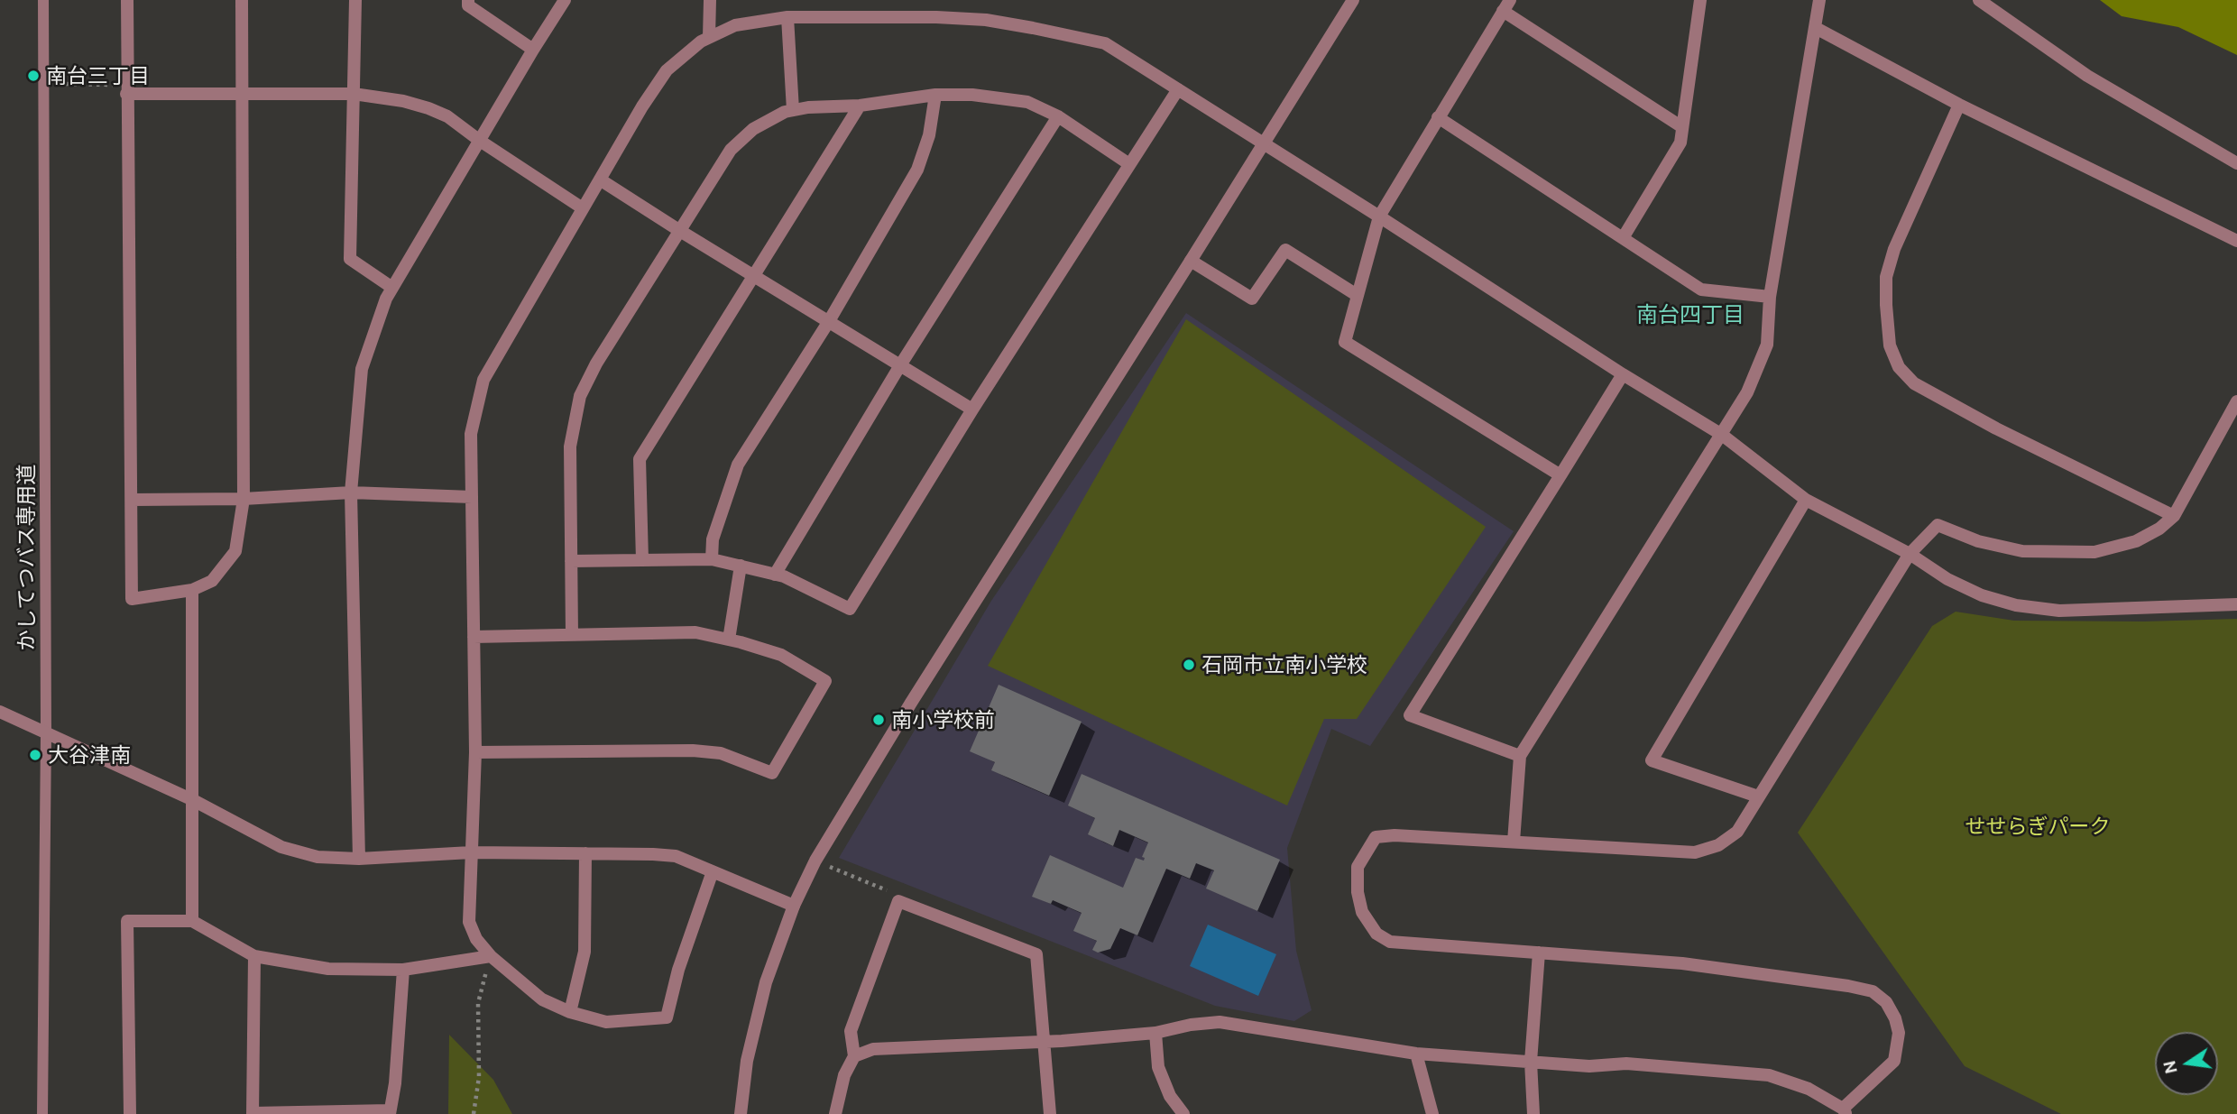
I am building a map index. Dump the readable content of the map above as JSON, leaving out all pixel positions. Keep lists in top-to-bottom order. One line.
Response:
{"streets":{"lane":["かしてつバス専用道"]},"districts":["南台四丁目"],"parks":["せせらぎパーク"],"places":["南台三丁目","石岡市立南小学校","南小学校前","大谷津南"],"north":"left"}
